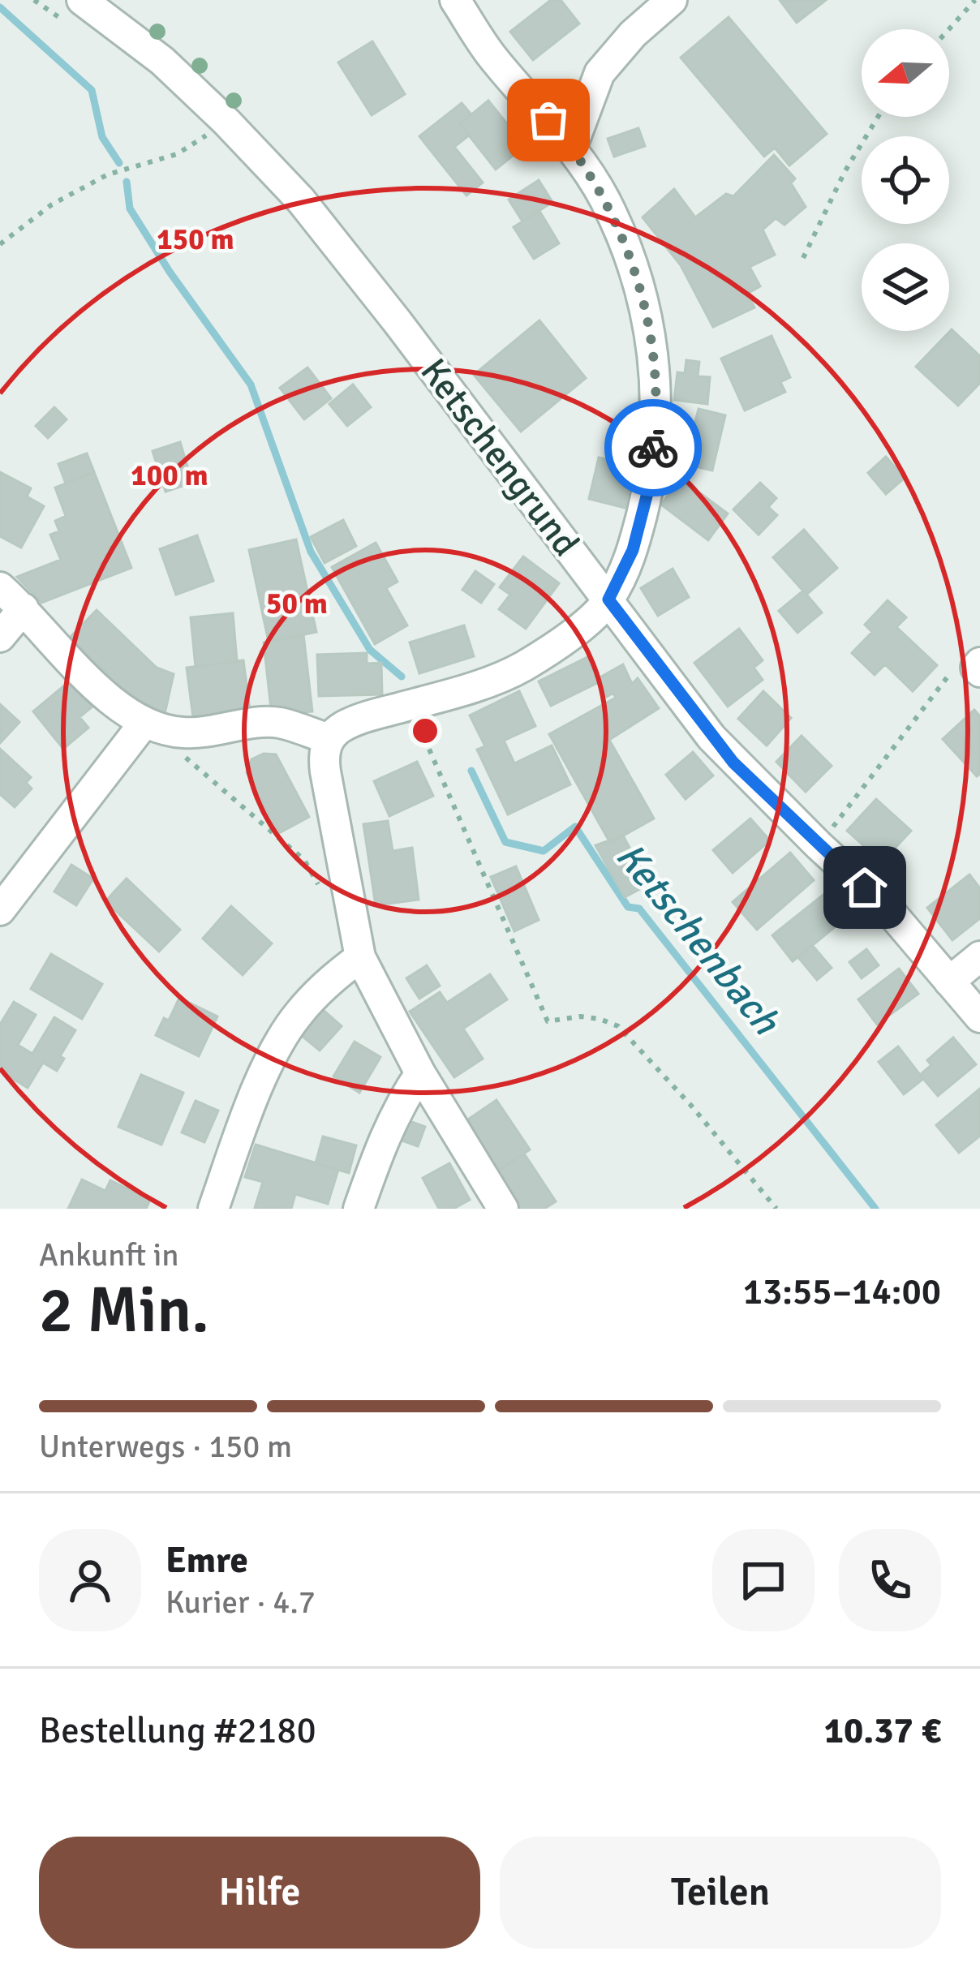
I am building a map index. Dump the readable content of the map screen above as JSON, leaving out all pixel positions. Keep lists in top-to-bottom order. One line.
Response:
{"streets":{"street":["Ketschengrund"]},"water":["Ketschenbach"],"north":"left","page":{"heading":["2 Min.","Ankunft in","13:55–14:00"],"panel":["Emre","Kurier · 4.7","Bestellung #2180","10.37 €"],"bar":"Unterwegs · 150 m","buttons":["Hilfe","Teilen"]},"rings":["150 m","100 m","50 m"]}
